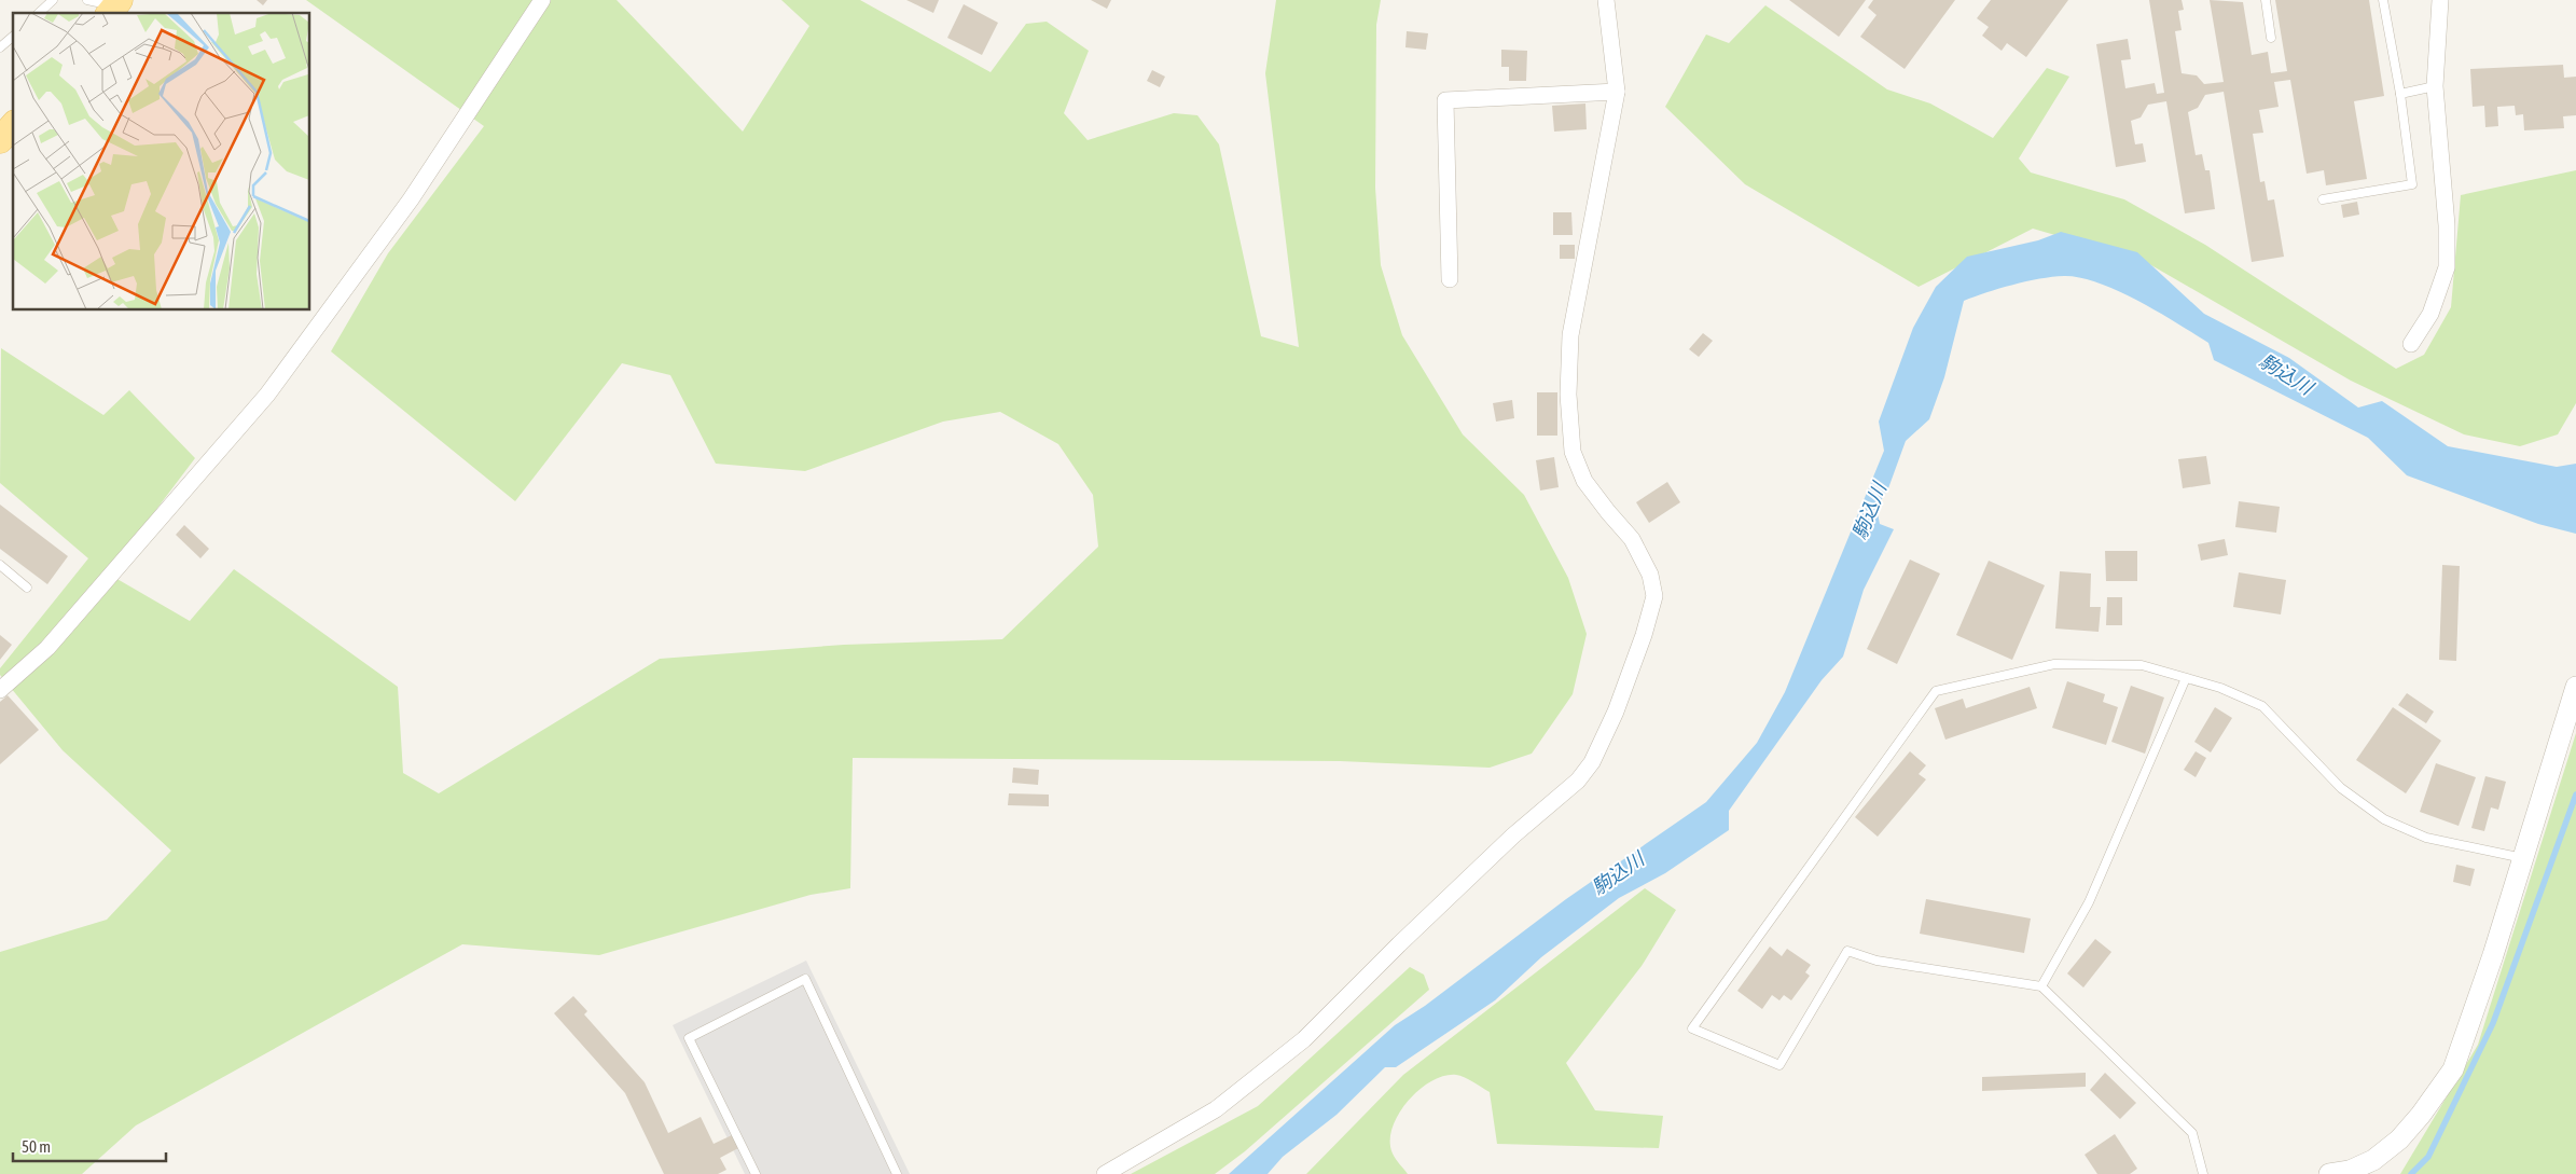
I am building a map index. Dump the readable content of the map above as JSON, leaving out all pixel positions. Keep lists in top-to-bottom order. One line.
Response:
{"water":["駒込川"],"scale_bar":"50 m"}
